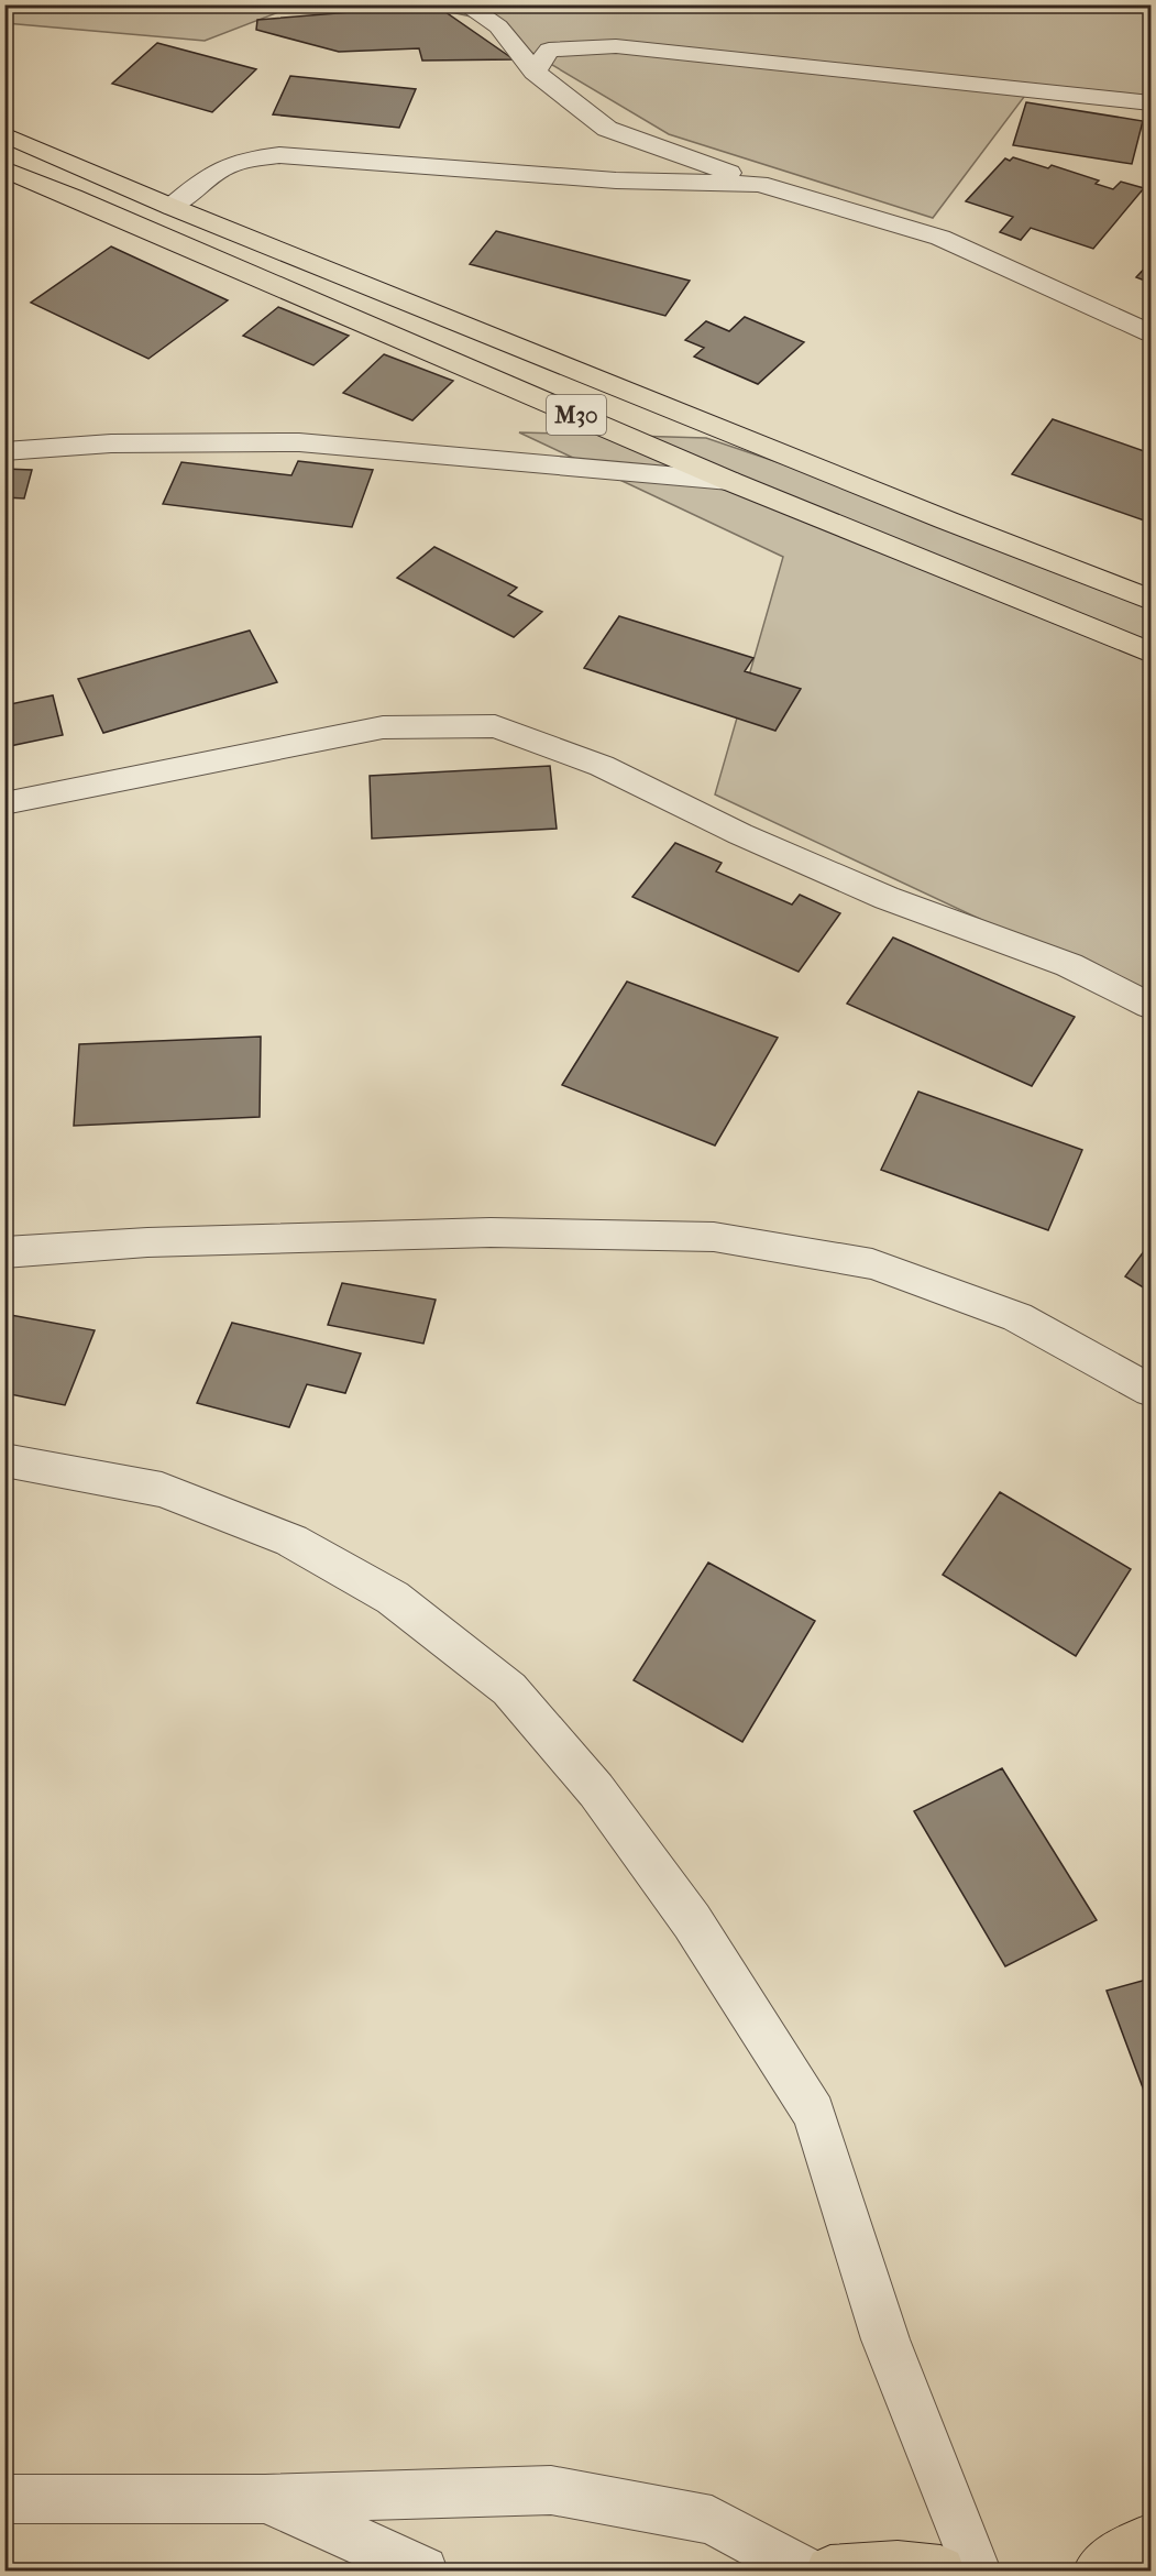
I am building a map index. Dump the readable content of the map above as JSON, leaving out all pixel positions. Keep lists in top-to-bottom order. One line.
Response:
{"streets":{"main road":["M30"]}}
